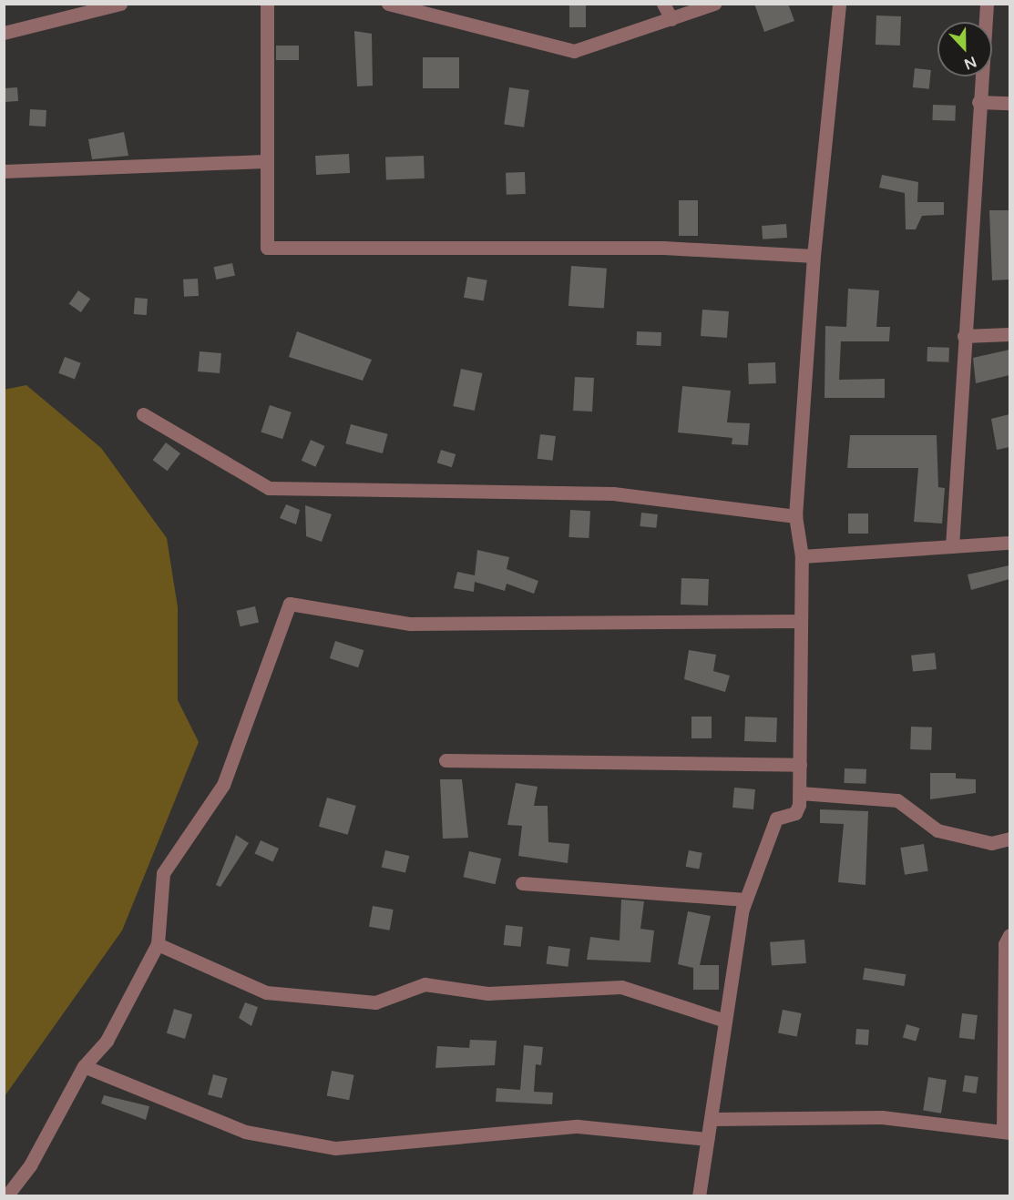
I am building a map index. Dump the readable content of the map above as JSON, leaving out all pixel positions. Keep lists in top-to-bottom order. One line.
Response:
{"north":"bottom"}
